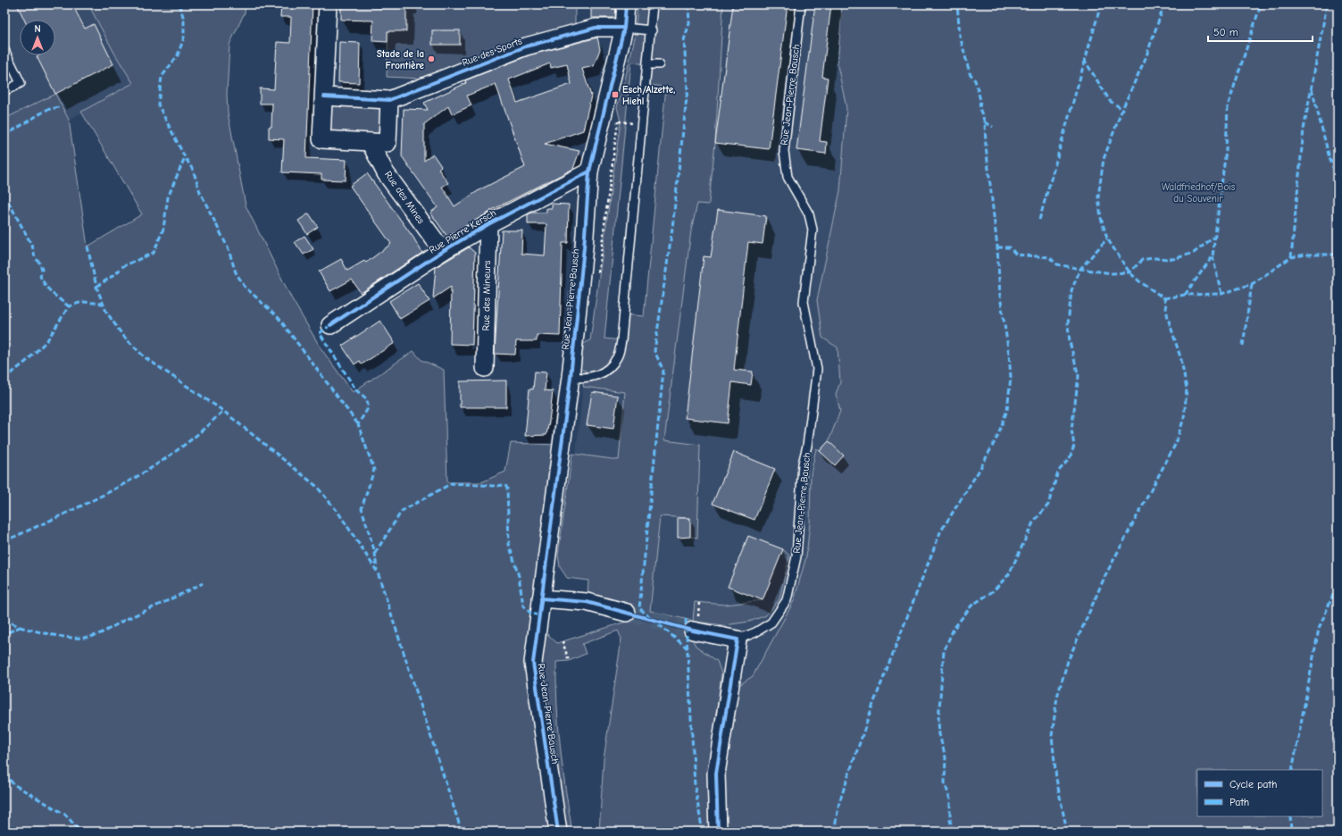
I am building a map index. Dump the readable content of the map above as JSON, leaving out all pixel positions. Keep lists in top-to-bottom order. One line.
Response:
{"streets":{"street":["Rue des Sports","Rue Jean-Pierre Bausch","Rue des Mines","Rue Pierre Kersch","Rue des Mineurs"]},"crossings":[["Rue des Sports","Rue Jean-Pierre Bausch"],["Rue Jean-Pierre Bausch","Rue Pierre Kersch"],["Rue des Mines","Rue Pierre Kersch"],["Rue Pierre Kersch","Rue des Mineurs"]],"parks":["Waldfriedhof/Bois du Souvenir"],"places":{"other":["Stade de la Frontière"],"transit":["Esch/Alzette, Hiehl"]},"legend":["Cycle path","Path"],"scale_bar":"50 m","north":"top"}
